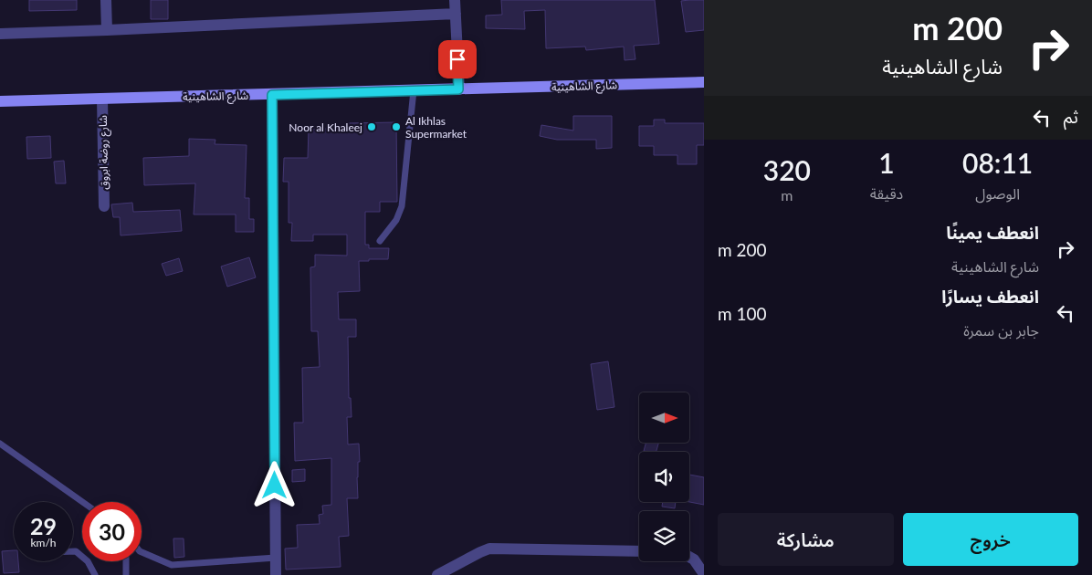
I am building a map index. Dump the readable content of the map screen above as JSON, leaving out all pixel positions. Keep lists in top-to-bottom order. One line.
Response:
{"streets":{"street":["شارع الشاهينية","شارع روضة ابروق"]},"crossings":[["شارع الشاهينية","شارع روضة ابروق"]],"places":["Noor al Khaleej","Al Ikhlas Supermarket"],"north":"right","page":{"turn":["200 m","شارع الشاهينية"],"then":"ثم","eta":["08:11","الوصول","1","دقيقة","320","m"],"list":[{"name":"انعطف يمينًا","note":"شارع الشاهينية","value":"200 m"},{"name":"انعطف يسارًا","note":"جابر بن سمرة","value":"100 m"}],"speed":"29 km/h","limit":"30","buttons":["خروج","مشاركة"]}}
